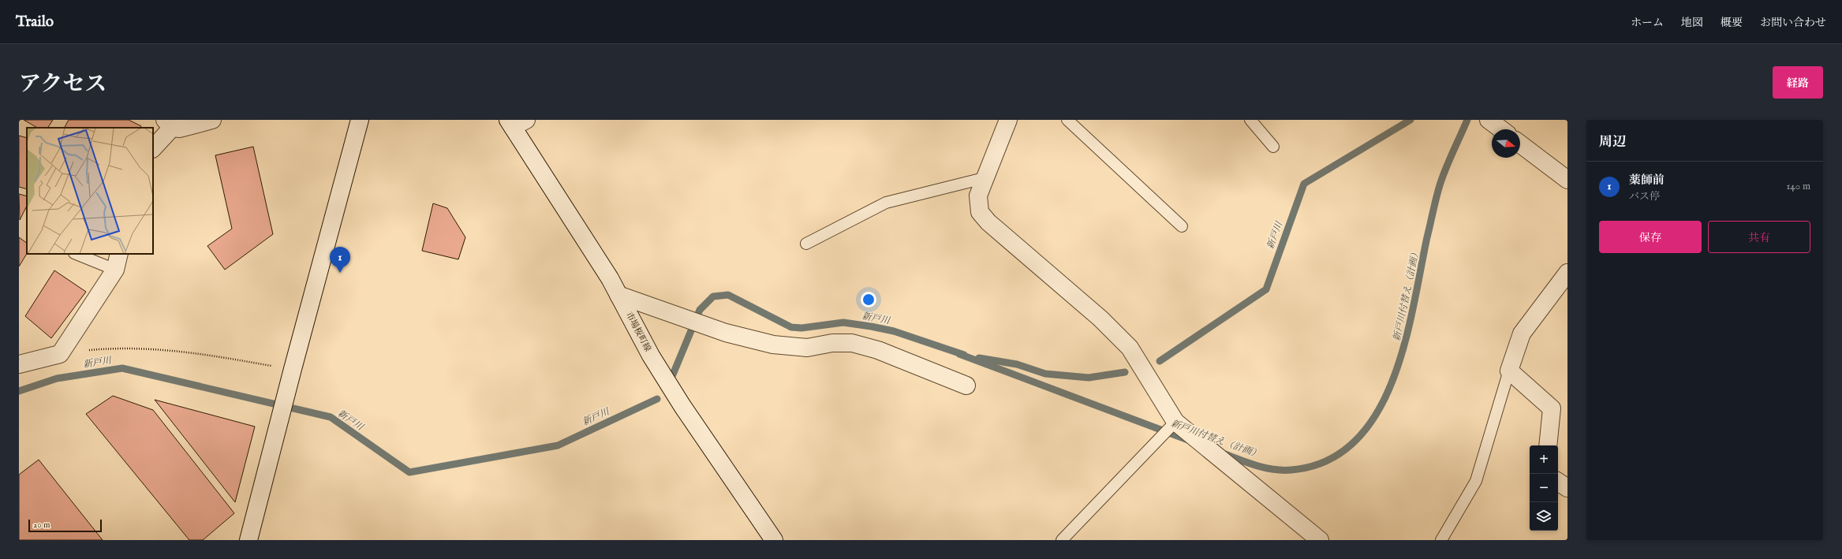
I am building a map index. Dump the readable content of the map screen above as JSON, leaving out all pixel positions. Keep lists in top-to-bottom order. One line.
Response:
{"streets":{"street":["市場桜町線"]},"water":["新戸川","新戸川付替え（計画）"],"scale_bar":"20 m","north":"right","page":{"header":"Trailo","nav":["ホーム","地図","概要","お問い合わせ"],"title":"アクセス","buttons":["経路",["保存","共有"]],"heading":"周辺","list":[{"mark":"1","name":"薬師前","note":"バス停","value":"140 m"}],"pins":"1","map_buttons":["+","−"],"scale":"20 m"}}
